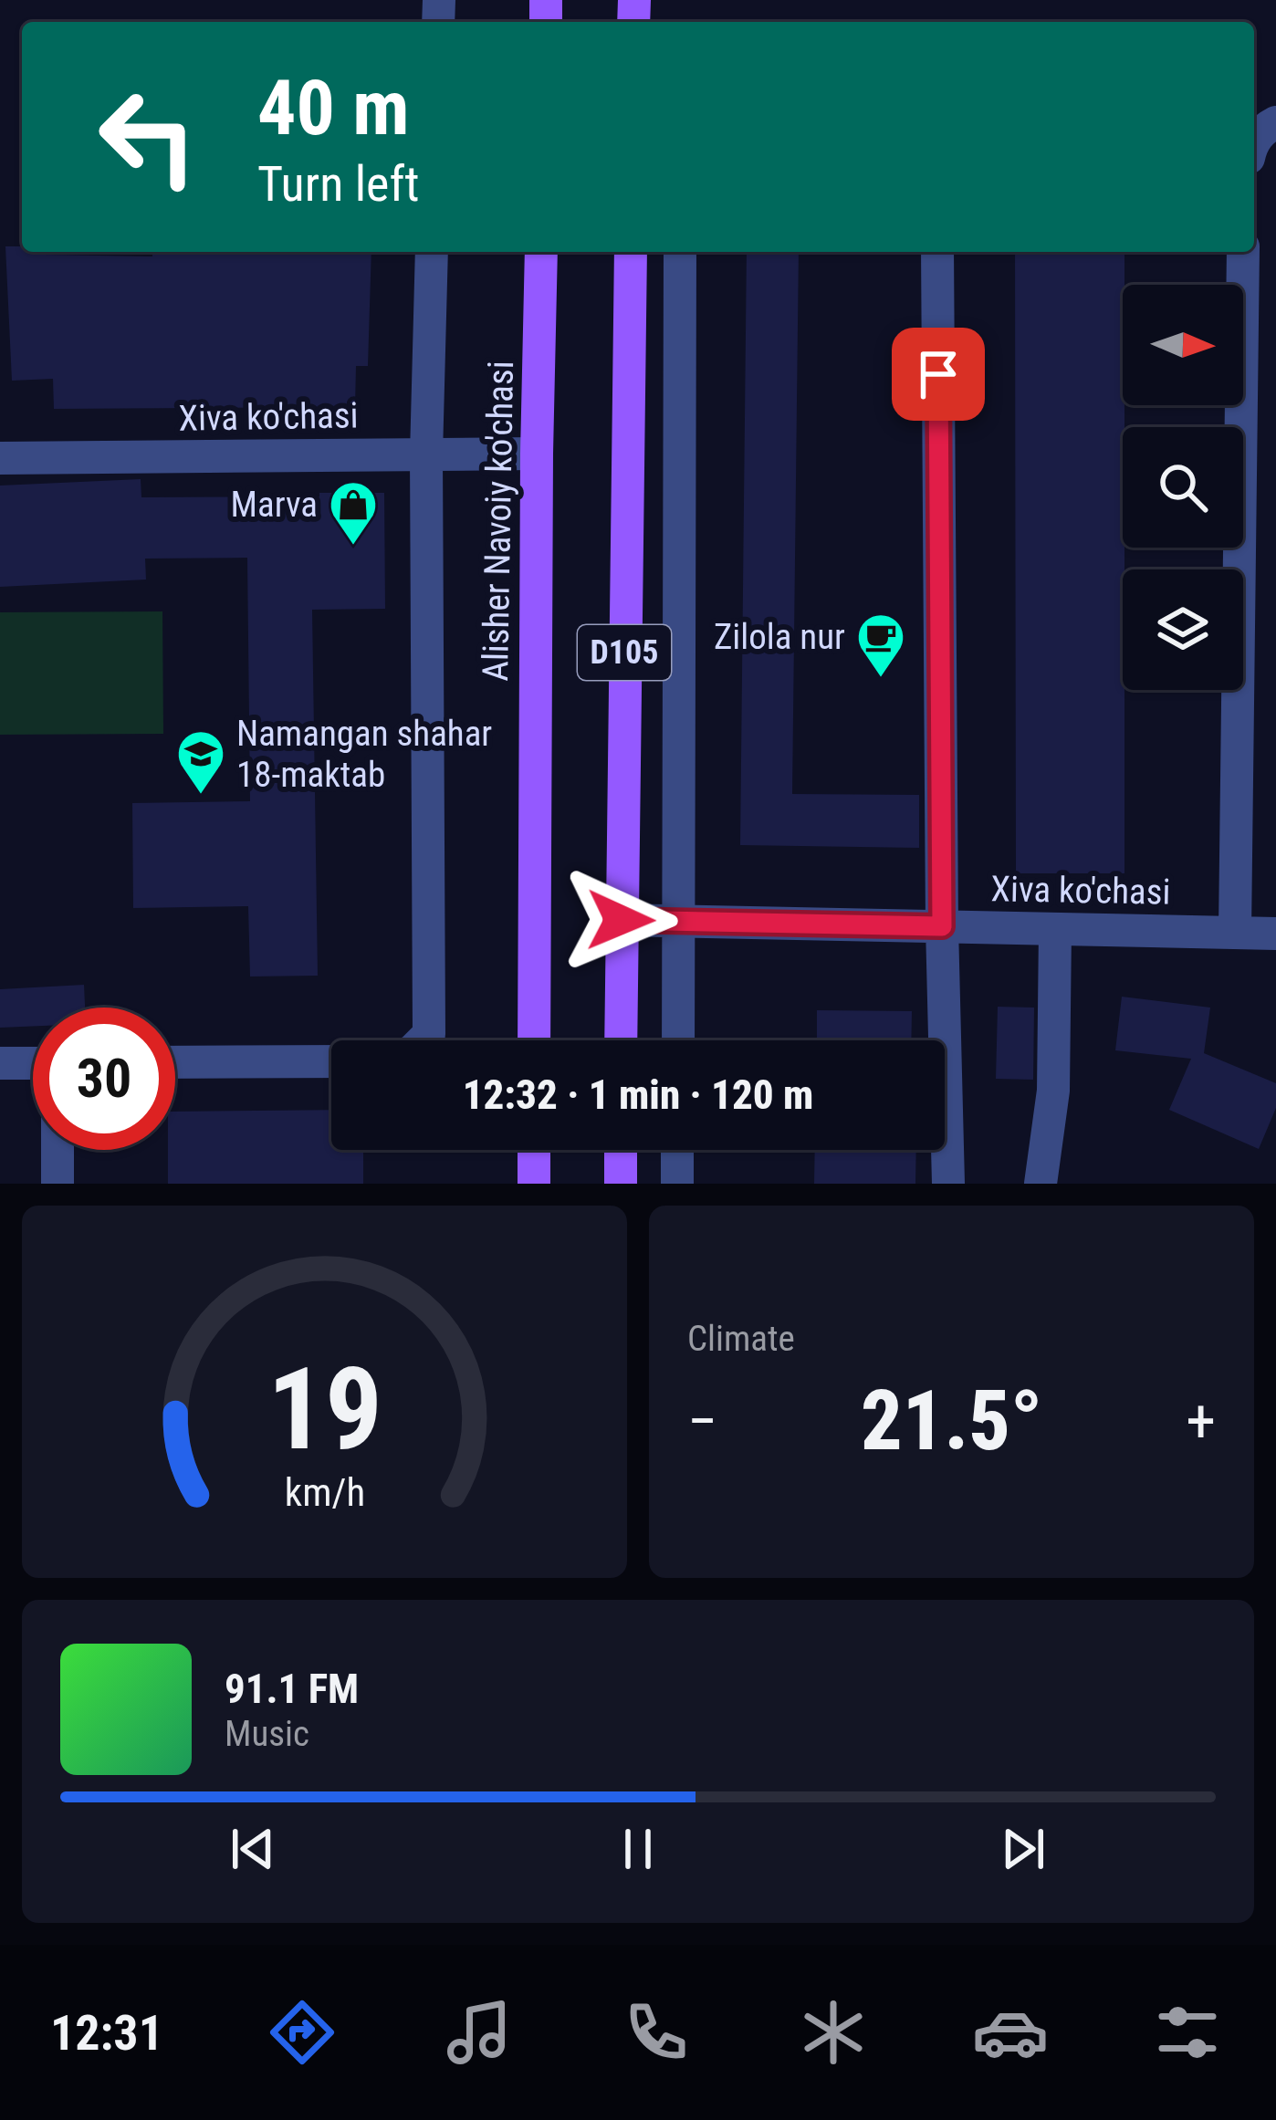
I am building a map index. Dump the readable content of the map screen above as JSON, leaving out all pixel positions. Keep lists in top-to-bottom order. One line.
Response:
{"streets":{"main road":["Alisher Navoiy ko'chasi","D105"],"street":["Xiva ko'chasi"]},"crossings":[["Xiva ko'chasi","Alisher Navoiy ko'chasi"],["Xiva ko'chasi","D105"]],"places":{"shop":["Marva"],"cafe":["Zilola nur"],"school or university":["Namangan shahar 18-maktab"]},"north":"right","page":{"turn":["40 m","Turn left"],"limit":"30","trip":"12:32 · 1 min · 120 m","tile":"Climate","heat":["−","21.5°","+"],"song":["91.1 FM","Music"],"tabs":"12:31","gauge":["19","km/h"]}}
